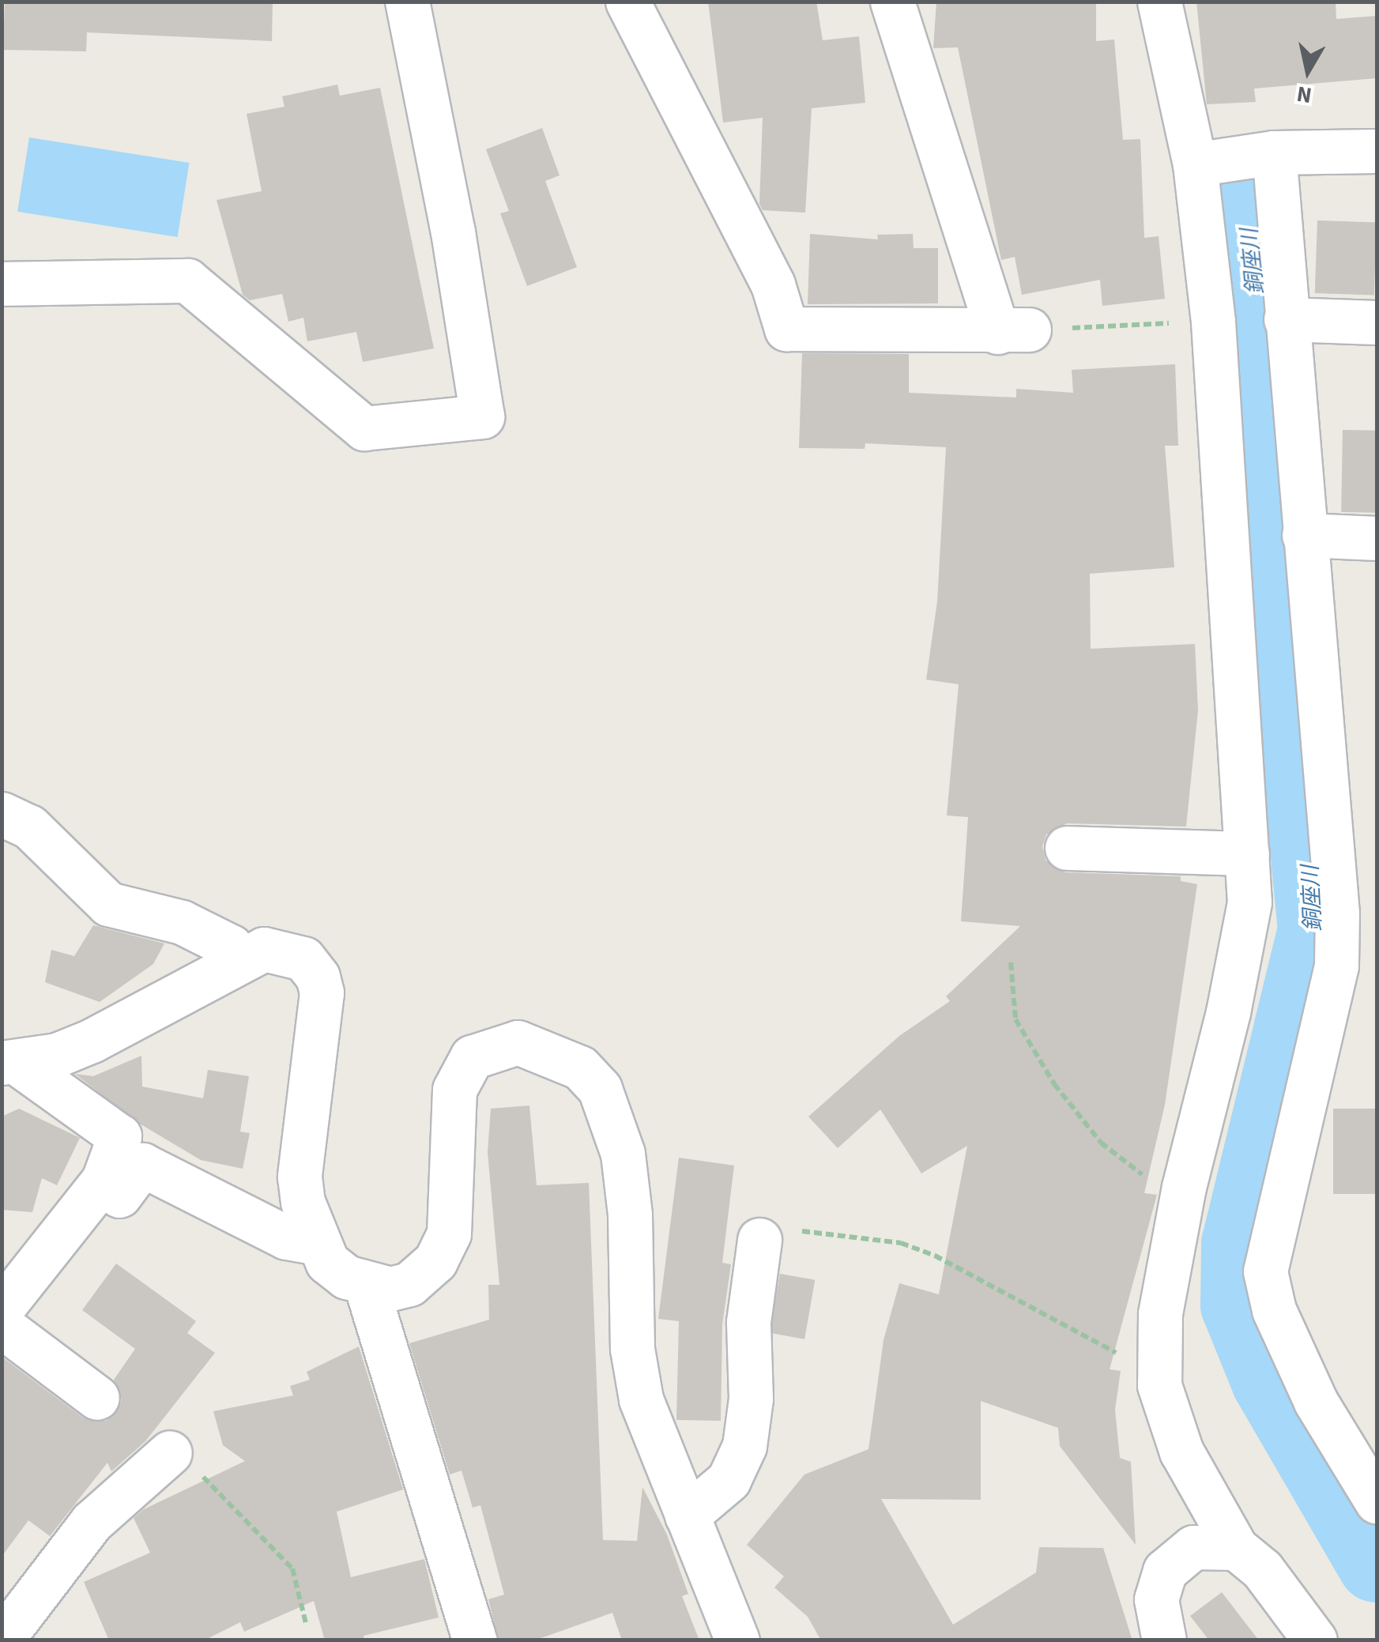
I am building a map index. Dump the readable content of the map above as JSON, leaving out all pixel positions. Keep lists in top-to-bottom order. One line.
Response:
{"water":["銅座川"],"north":"bottom"}
